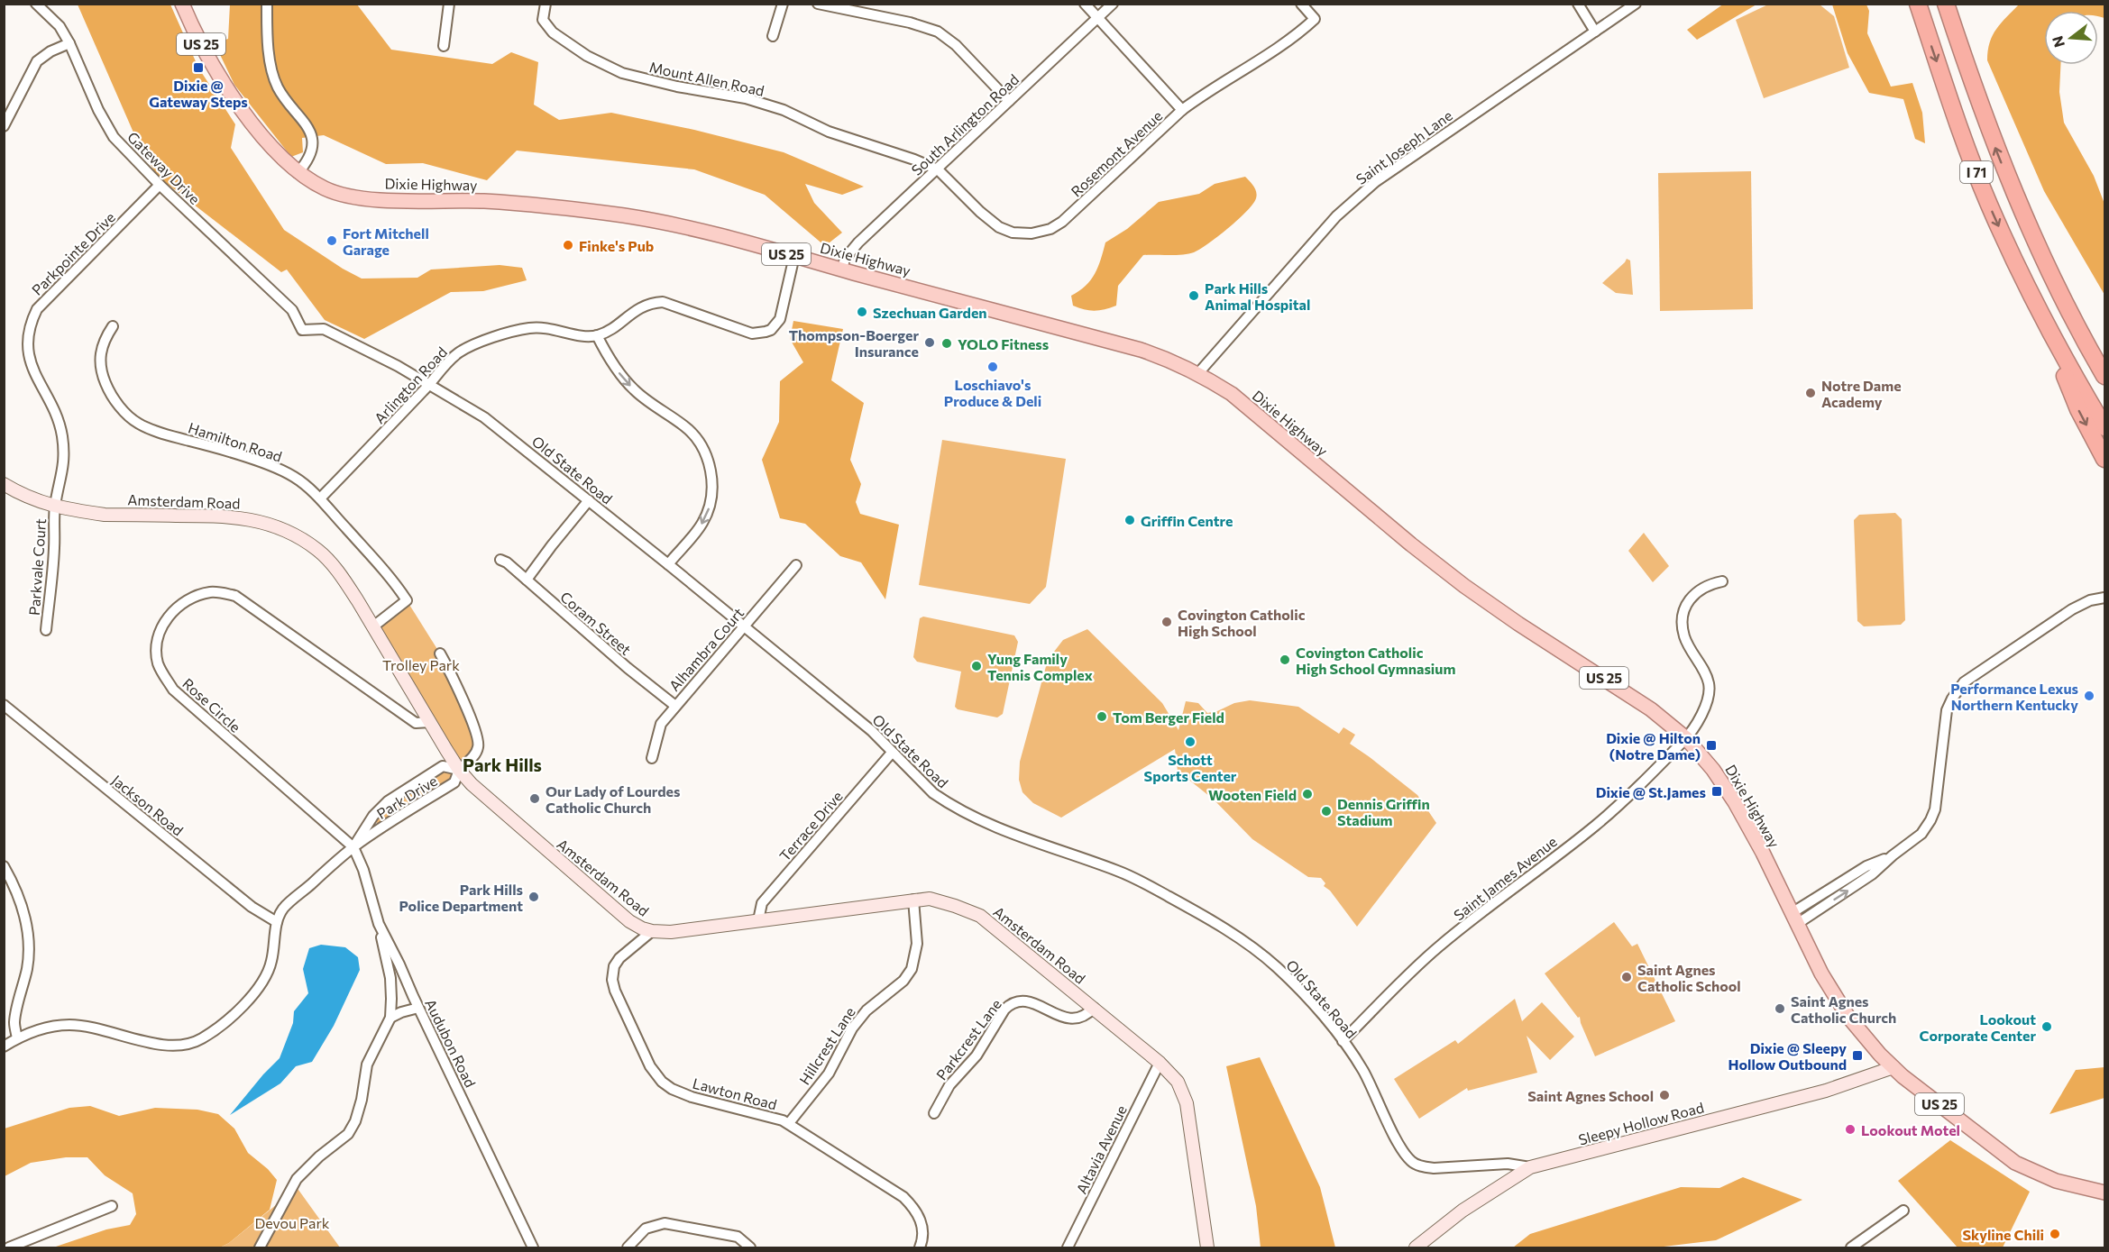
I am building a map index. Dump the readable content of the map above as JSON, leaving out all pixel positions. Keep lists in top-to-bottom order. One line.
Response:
{"streets":{"highway":["I 71"],"main road":["US 25","Dixie Highway"],"street":["Mount Allen Road","South Arlington Road","Saint Joseph Lane","Rosemont Avenue","Gateway Drive","Parkpointe Drive","Arlington Road","Hamilton Road","Old State Road","Amsterdam Road","Parkvale Court","Coram Street","Alhambra Court","Rose Circle","Park Drive","Jackson Road","Terrace Drive","Saint James Avenue","Parkcrest Lane","Audubon Road","Hillcrest Lane","Lawton Road","Sleepy Hollow Road","Altavia Avenue"]},"crossings":[["Mount Allen Road","South Arlington Road"],["Mount Allen Road","Rosemont Avenue"],["South Arlington Road","Rosemont Avenue"],["South Arlington Road","Dixie Highway"],["Saint Joseph Lane","Dixie Highway"],["Gateway Drive","Parkpointe Drive"],["Gateway Drive","Old State Road"],["Dixie Highway","Saint James Avenue"],["Dixie Highway","Sleepy Hollow Road"],["Parkpointe Drive","Amsterdam Road"],["Parkpointe Drive","Parkvale Court"],["Arlington Road","Hamilton Road"],["Arlington Road","Old State Road"],["Hamilton Road","Amsterdam Road"],["Old State Road","Alhambra Court"],["Old State Road","Terrace Drive"],["Old State Road","Saint James Avenue"],["Old State Road","Sleepy Hollow Road"],["Amsterdam Road","Parkvale Court"],["Amsterdam Road","Rose Circle"],["Amsterdam Road","Park Drive"],["Amsterdam Road","Terrace Drive"],["Amsterdam Road","Parkcrest Lane"],["Amsterdam Road","Hillcrest Lane"],["Amsterdam Road","Lawton Road"],["Amsterdam Road","Altavia Avenue"],["Coram Street","Alhambra Court"],["Rose Circle","Park Drive"],["Rose Circle","Audubon Road"],["Park Drive","Audubon Road"],["Hillcrest Lane","Lawton Road"]],"districts":["Park Hills"],"parks":["Trolley Park","Devou Park"],"places":{"transit":["Dixie @ Gateway Steps","Dixie @ Hilton (Notre Dame)","Dixie @ St.James","Dixie @ Sleepy Hollow Outbound"],"other":["Fort Mitchell Garage","Finke's Pub","Park Hills Animal Hospital","Szechuan Garden","Thompson-Boerger Insurance","YOLO Fitness","Loschiavo's Produce & Deli","Notre Dame Academy","Griffin Centre","Covington Catholic High School","Covington Catholic High School Gymnasium","Yung Family Tennis Complex","Performance Lexus Northern Kentucky","Tom Berger Field","Schott Sports Center","Wooten Field","Our Lady of Lourdes Catholic Church","Dennis Griffin Stadium","Park Hills Police Department","Saint Agnes Catholic School","Saint Agnes Catholic Church","Lookout Corporate Center","Saint Agnes School","Lookout Motel","Skyline Chili"]},"north":"left"}
